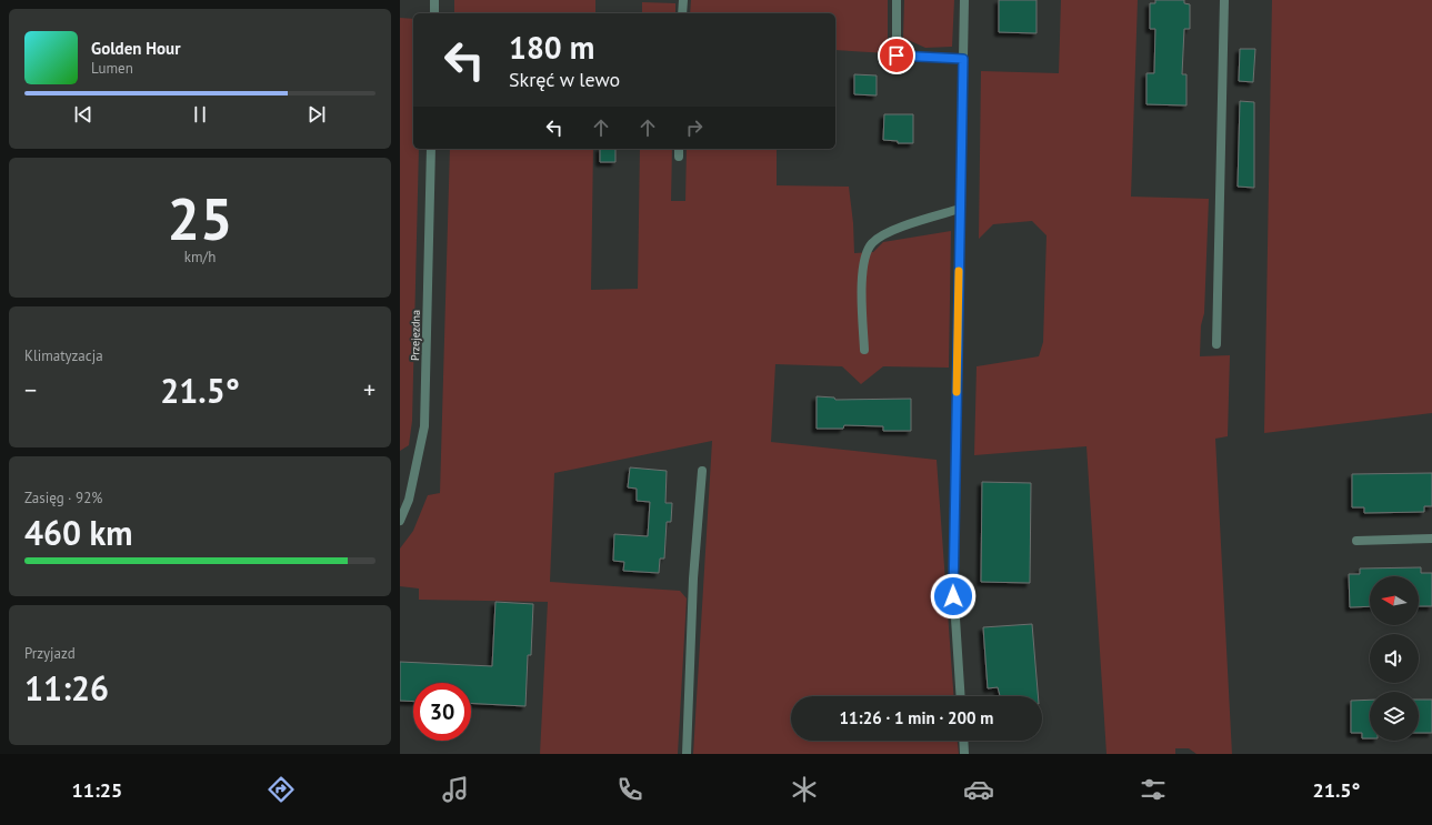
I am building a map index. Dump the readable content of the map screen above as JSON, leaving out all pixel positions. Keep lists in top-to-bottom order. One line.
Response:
{"streets":{"street":["Przejezdna"]},"north":"left","page":{"turn":["180 m","Skręć w lewo"],"song":["Golden Hour","Lumen"],"tile":[["25","km/h"],"Klimatyzacja",["Zasięg · 92%","460 km"],["Przyjazd","11:26"]],"heat":["−","21.5°","+"],"limit":"30","trip":"11:26 · 1 min · 200 m","tabs":["11:25","21.5°"]}}
